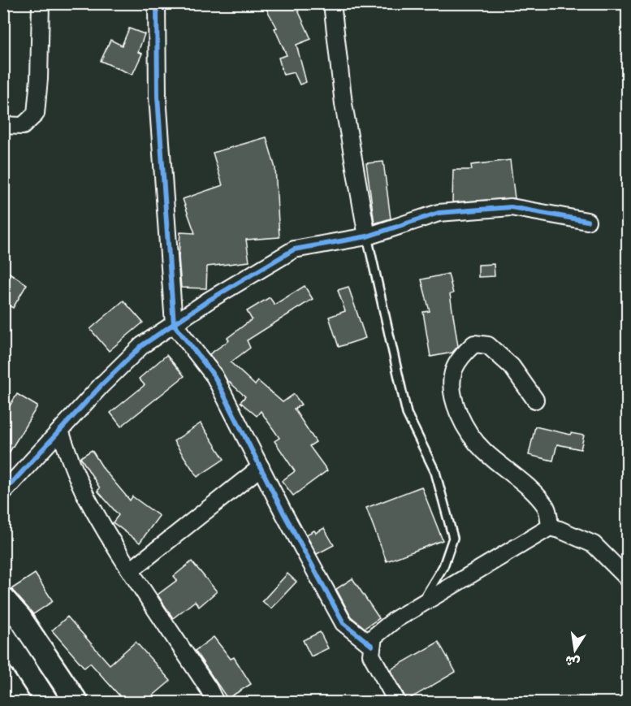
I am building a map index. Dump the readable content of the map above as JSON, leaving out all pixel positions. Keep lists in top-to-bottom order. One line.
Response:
{"north":"bottom"}
